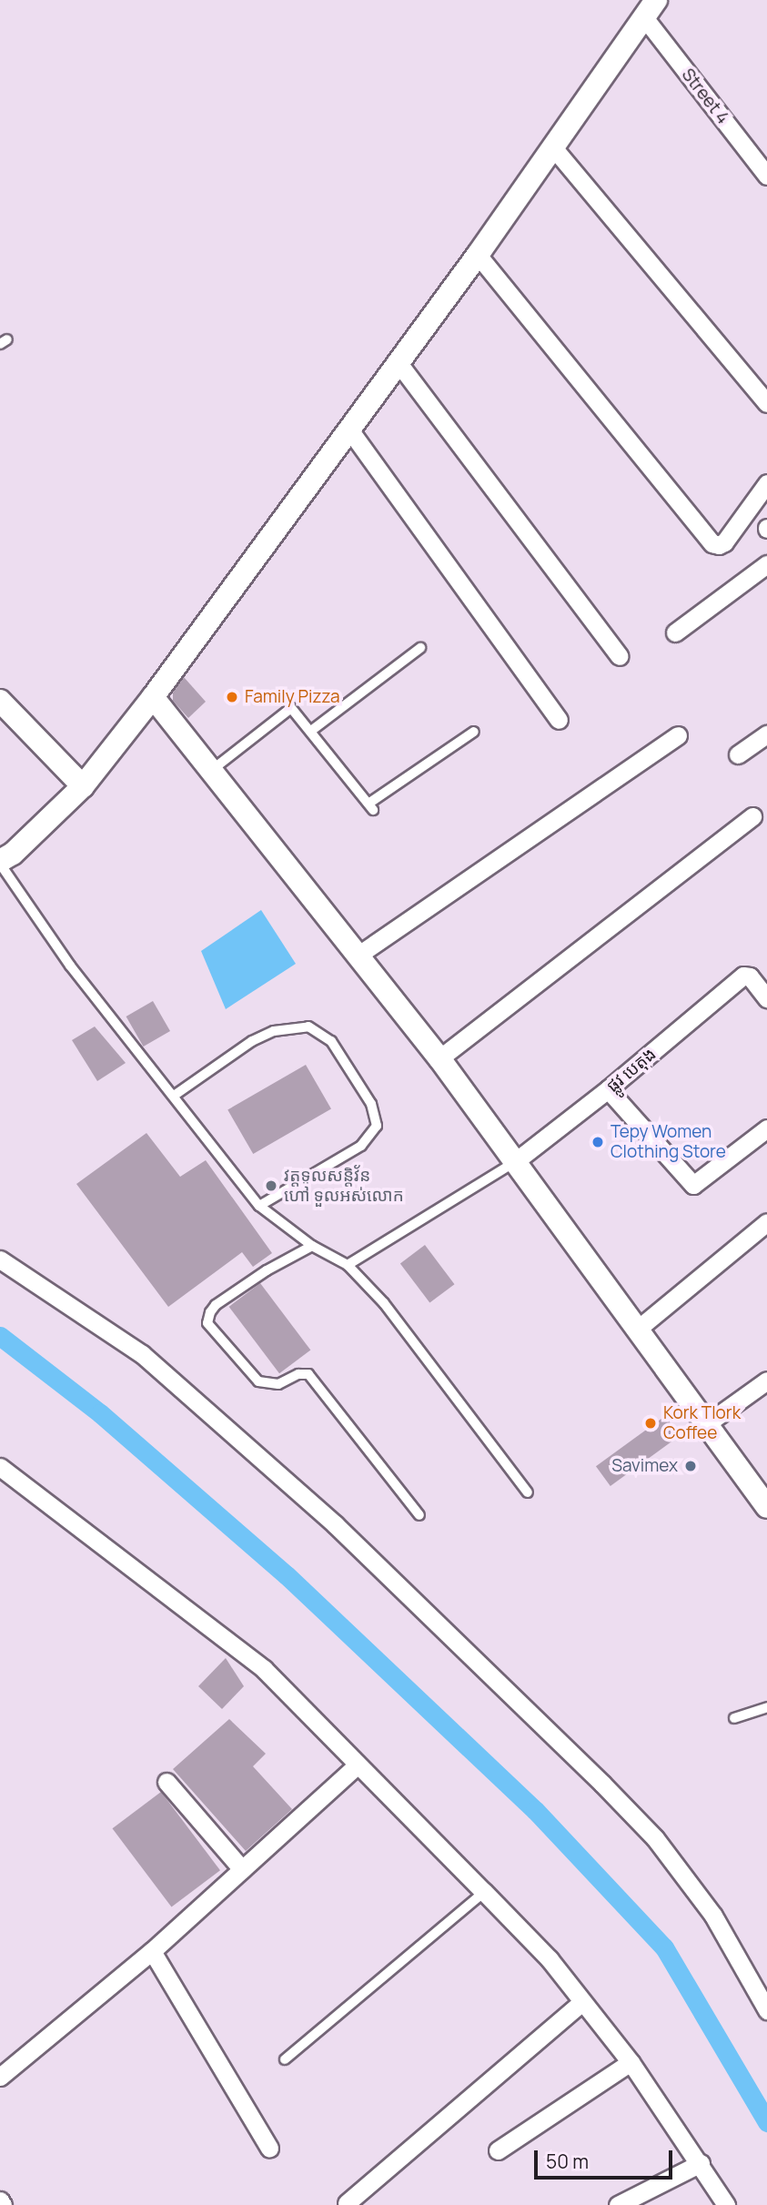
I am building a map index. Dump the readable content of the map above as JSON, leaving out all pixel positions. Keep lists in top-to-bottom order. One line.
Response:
{"streets":{"street":["Street 4","ផ្លូវ បេតុង"]},"places":["Family Pizza","Tepy Women Clothing Store","វត្តទូលសន្តិវ័ន ហៅ ទួលអស់លោក","Kork Tlork Coffee","Savimex"],"scale_bar":"50 m"}
